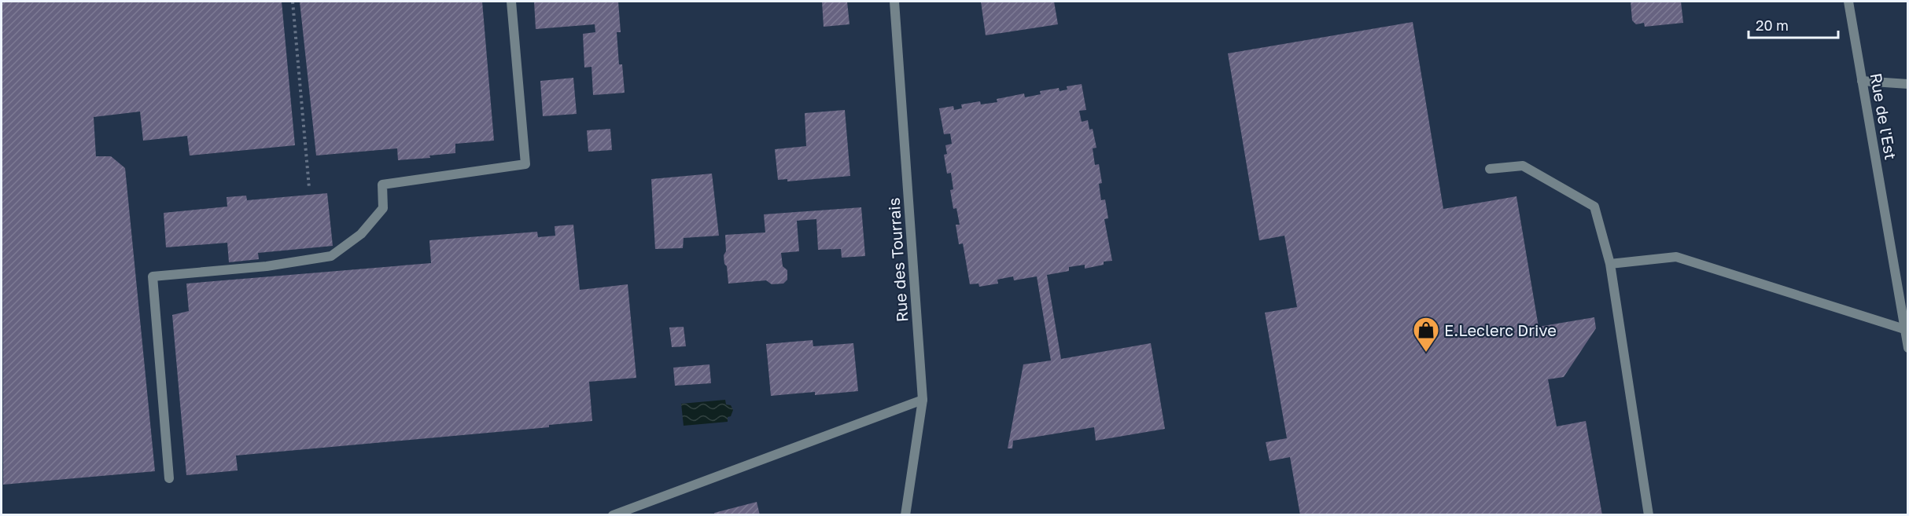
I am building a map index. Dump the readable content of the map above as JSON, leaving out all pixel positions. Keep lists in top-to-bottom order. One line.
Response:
{"streets":{"street":["Rue de l'Est","Rue des Tourrais"]},"places":{"shop":["E.Leclerc Drive"]},"scale_bar":"20 m"}
